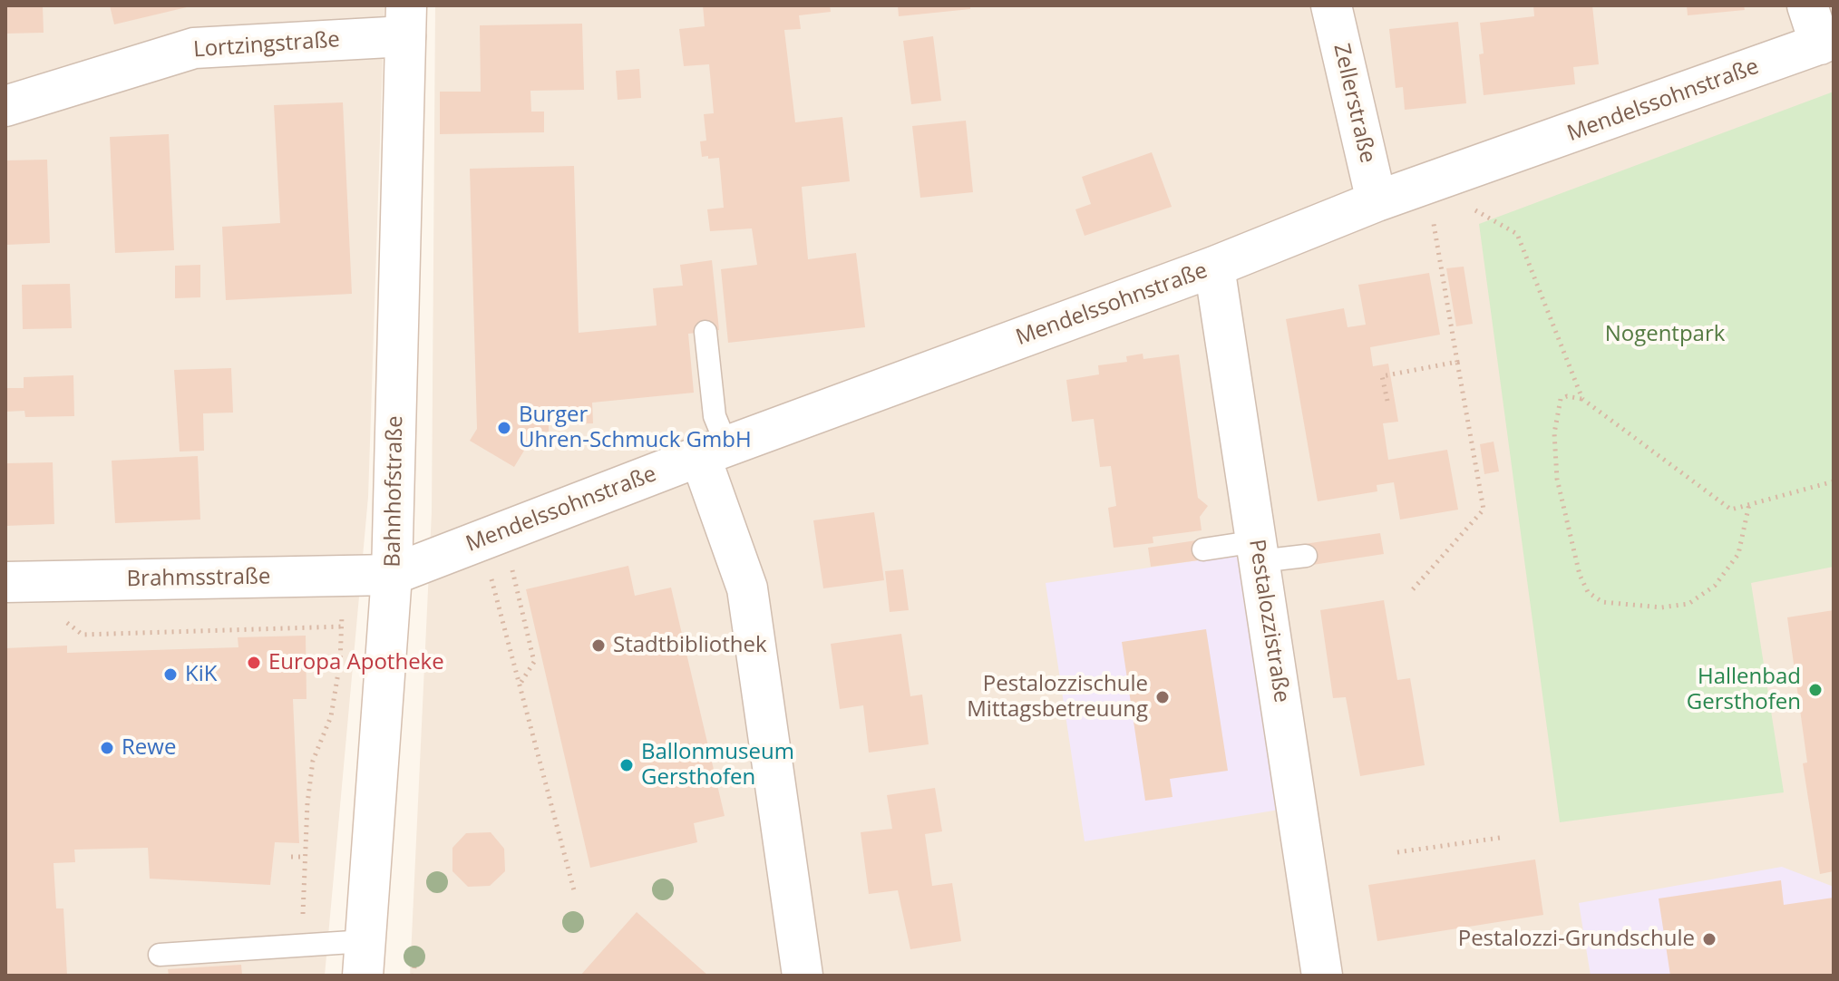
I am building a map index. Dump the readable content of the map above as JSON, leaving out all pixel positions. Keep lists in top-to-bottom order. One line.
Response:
{"streets":{"street":["Lortzingstraße","Mendelssohnstraße","Zellerstraße","Bahnhofstraße","Brahmsstraße","Pestalozzistraße"]},"crossings":[["Lortzingstraße","Bahnhofstraße"],["Mendelssohnstraße","Zellerstraße"],["Mendelssohnstraße","Bahnhofstraße"],["Mendelssohnstraße","Brahmsstraße"],["Mendelssohnstraße","Pestalozzistraße"],["Bahnhofstraße","Brahmsstraße"]],"parks":["Nogentpark"],"places":["Burger Uhren-Schmuck GmbH","Stadtbibliothek","Europa Apotheke","KiK","Hallenbad Gersthofen","Pestalozzischule Mittagsbetreuung","Rewe","Ballonmuseum Gersthofen","Pestalozzi-Grundschule"]}
